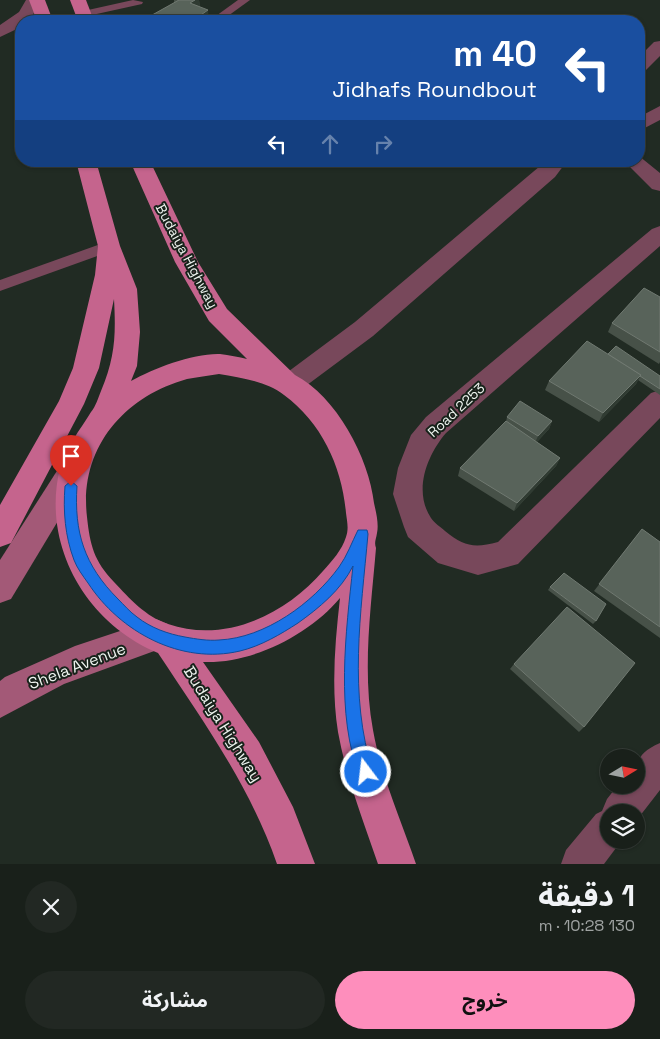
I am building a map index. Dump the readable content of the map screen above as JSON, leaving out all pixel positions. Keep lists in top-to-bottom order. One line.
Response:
{"streets":{"main road":["Budaiya Highway","Shela Avenue"],"street":["Road 2253"]},"crossings":[["Budaiya Highway","Shela Avenue"]],"north":"right","page":{"turn":["40 m","Jidhafs Roundbout"],"heading":["1 دقيقة","130 m · 10:28"],"buttons":["خروج","مشاركة"]}}
